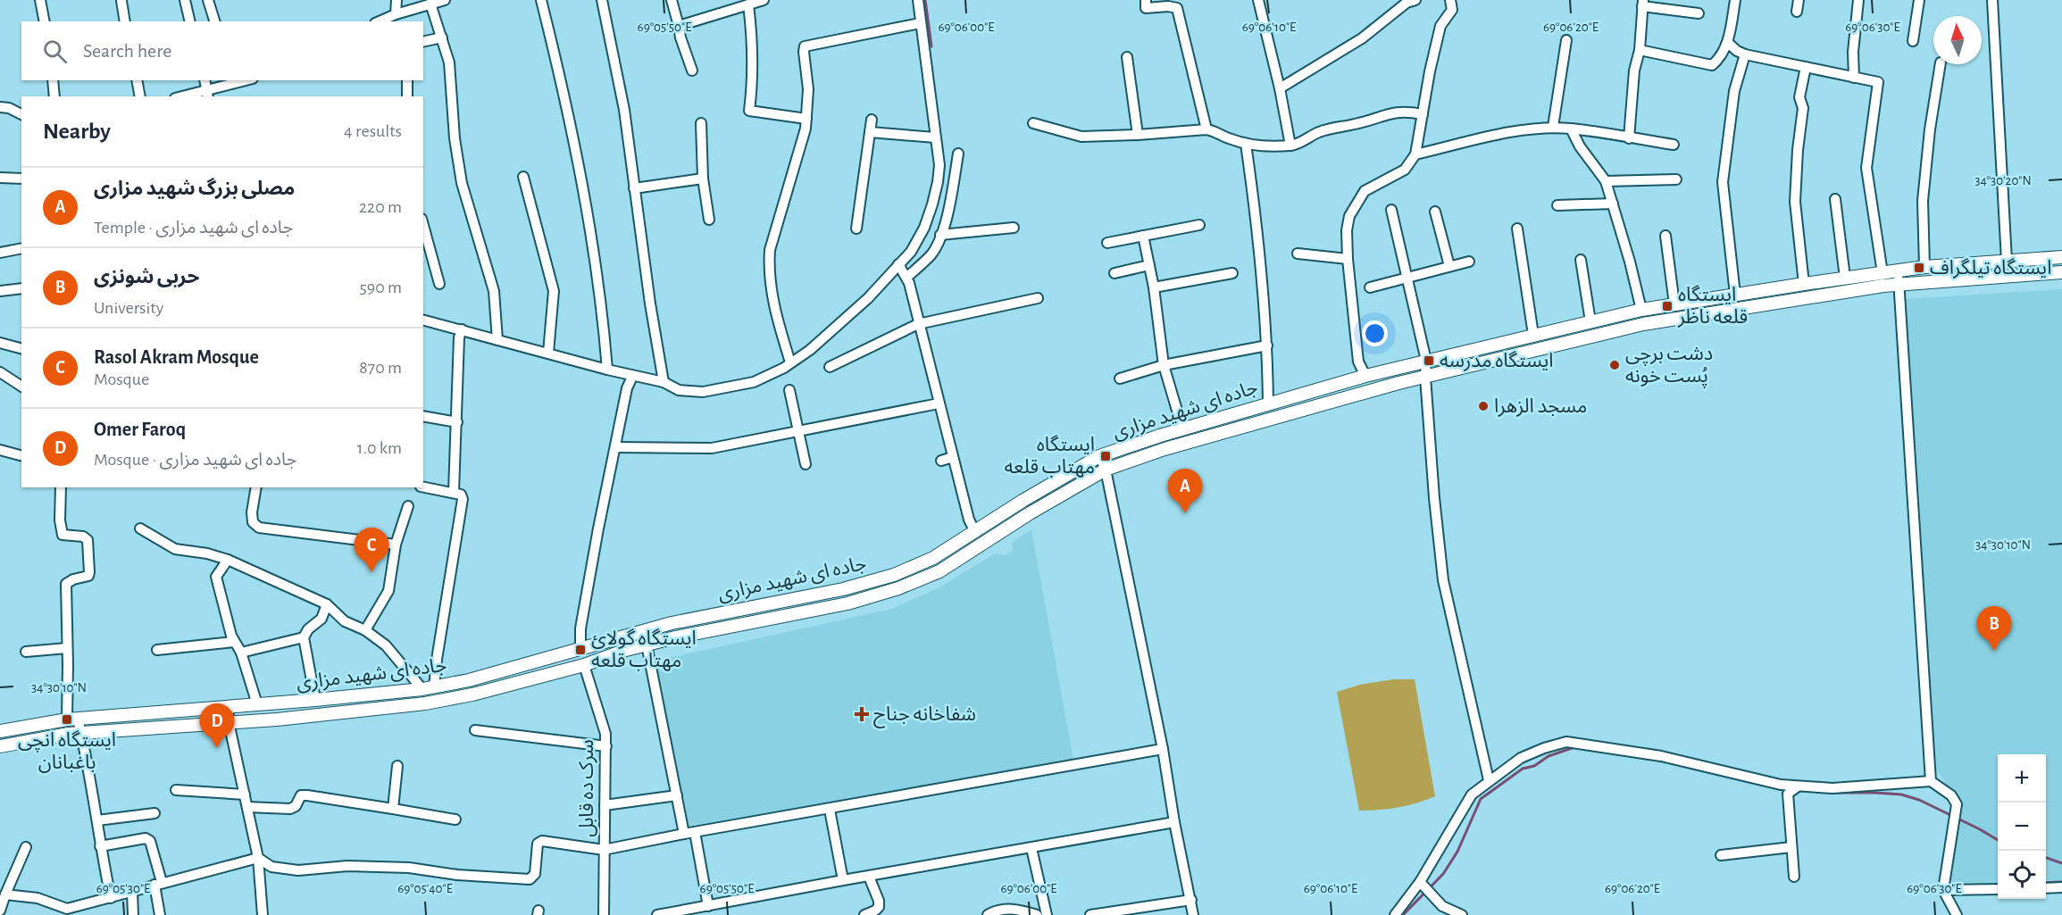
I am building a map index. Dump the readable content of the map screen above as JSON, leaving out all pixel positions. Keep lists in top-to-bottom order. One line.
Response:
{"streets":{"main road":["جاده ای شهید مزاری"],"street":["سرک ده قابل"]},"crossings":[["جاده ای شهید مزاری","سرک ده قابل"]],"places":{"transit":["ایستگاه تیلگراف","ایستگاه قلعه ناظر","ایستگاه مدرسه","ایستگاه مهتاب قلعه","ایستگاه گولائ مهتاب قلعه","ایستگاه انچی باغبانان"],"other":["دشت برچی پُست خونه","مسجد الزهرا"],"health":["شفاخانه جناح"]},"north":"top","page":{"search":"Search here","heading":["Nearby","4 results"],"list":[{"mark":"A","name":"مصلی بزرگ شهید مزاری","note":"Temple · جاده ای شهید مزاری","value":"220 m"},{"mark":"B","name":"حربی شونزی","note":"University","value":"590 m"},{"mark":"C","name":"Rasol Akram Mosque","note":"Mosque","value":"870 m"},{"mark":"D","name":"Omer Faroq","note":"Mosque · جاده ای شهید مزاری","value":"1.0 km"}],"pins":["A","C","B","D"],"map_buttons":["+","−"]},"coordinates":["69°05'50\"E","69°06'00\"E","69°06'10\"E","69°06'20\"E","69°06'30\"E","34°30'20\"N","34°30'10\"N","69°05'30\"E","69°05'40\"E"]}
